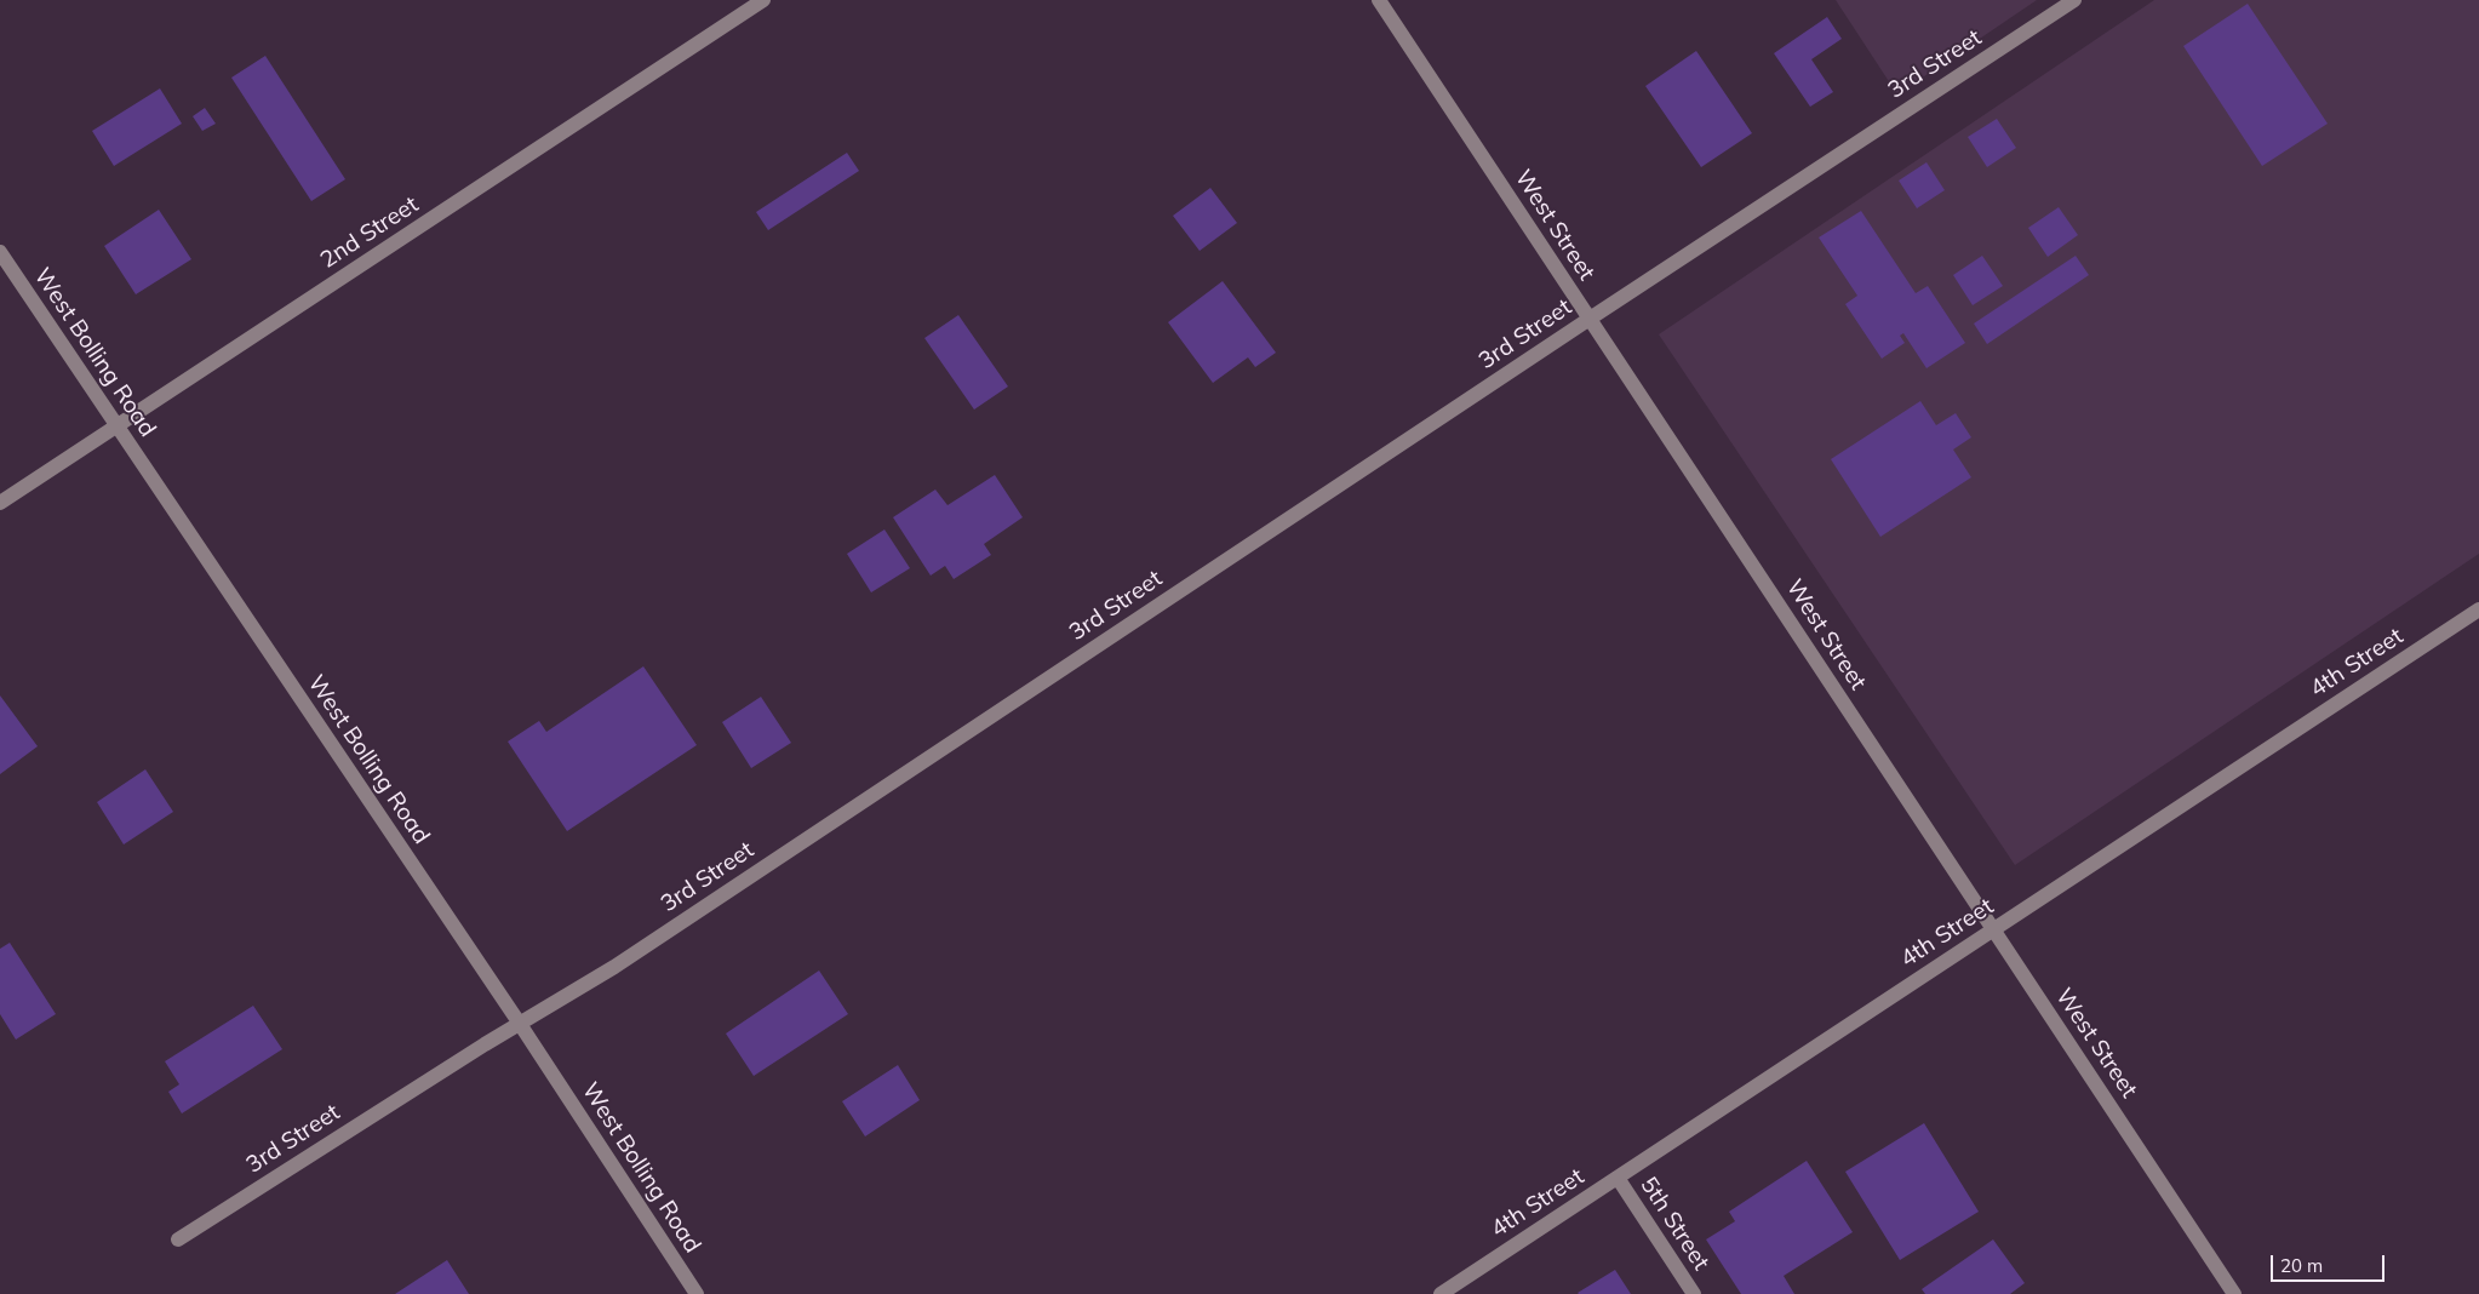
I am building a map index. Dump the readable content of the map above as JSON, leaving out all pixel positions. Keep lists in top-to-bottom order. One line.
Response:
{"streets":{"street":["3rd Street","West Street","2nd Street","West Bolling Road","4th Street","5th Street"]},"crossings":[["3rd Street","West Street"],["3rd Street","West Bolling Road"],["West Street","4th Street"],["2nd Street","West Bolling Road"],["4th Street","5th Street"]],"scale_bar":"20 m"}
